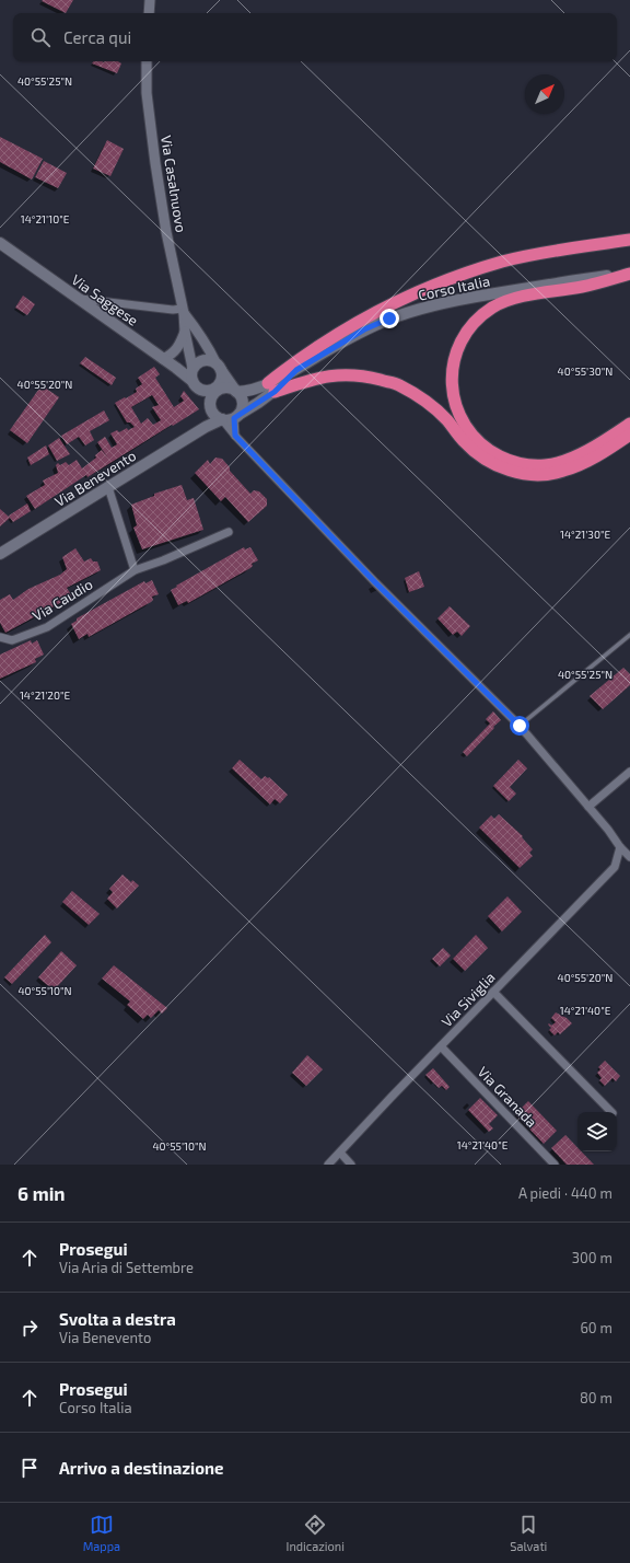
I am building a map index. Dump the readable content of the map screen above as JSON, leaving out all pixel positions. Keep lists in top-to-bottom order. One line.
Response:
{"streets":{"main road":["Corso Italia","Via Saggese","Via Benevento"],"street":["Via Casalnuovo","Via Caudio","Via Siviglia","Via Granada"]},"crossings":[["Via Casalnuovo","Via Saggese"],["Via Siviglia","Via Granada"]],"north":"top right","page":{"search":"Cerca qui","heading":["6 min","A piedi · 440 m"],"list":[["Prosegui","Via Aria di Settembre","300 m"],["Svolta a destra","Via Benevento","60 m"],["Prosegui","Corso Italia","80 m"],"Arrivo a destinazione"],"nav":["Mappa","Indicazioni","Salvati"]},"coordinates":["40°55'25\"N","14°21'10\"E","40°55'30\"N","40°55'20\"N","14°21'30\"E","14°21'20\"E","40°55'10\"N","14°21'40\"E"]}
